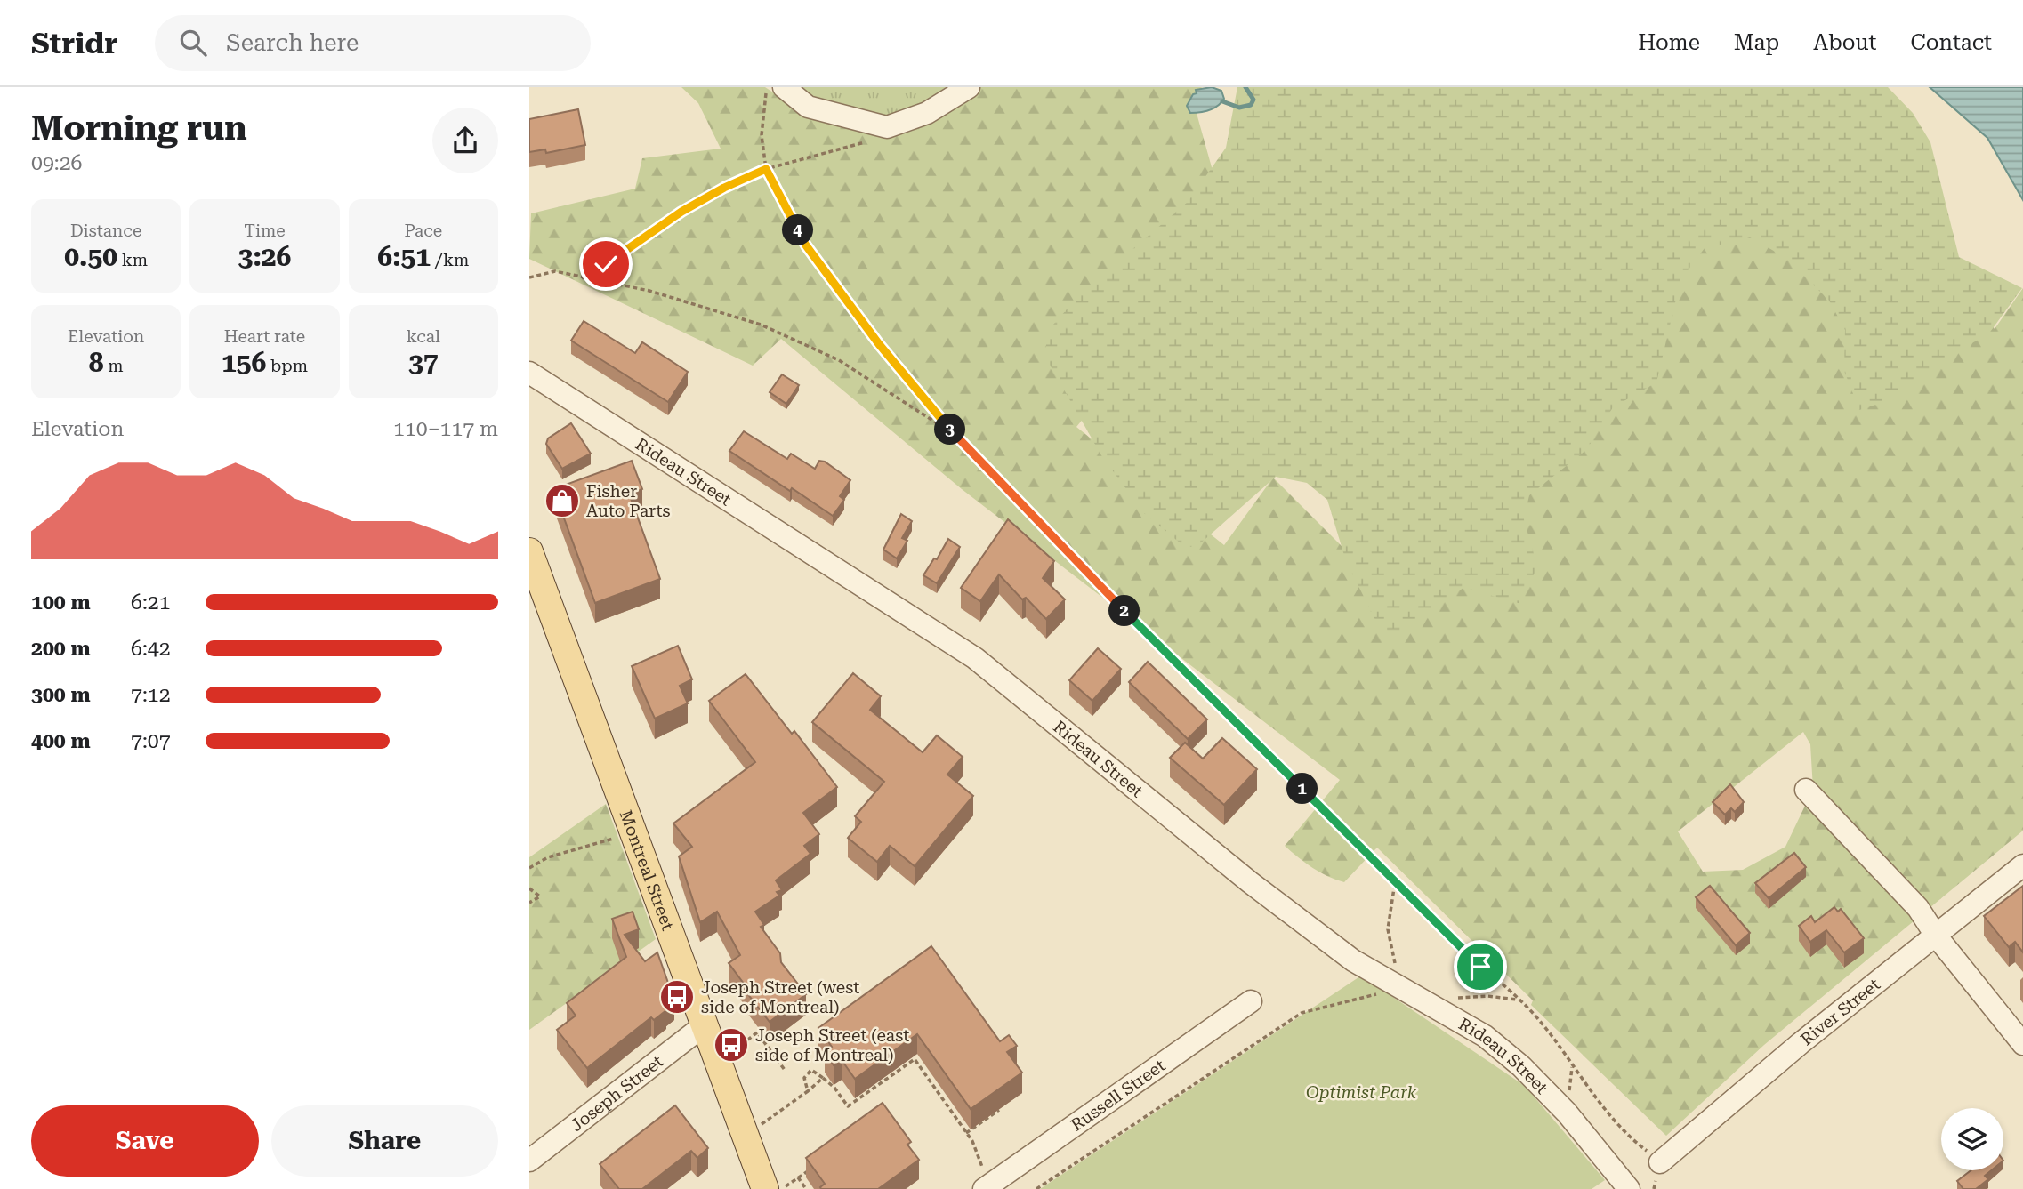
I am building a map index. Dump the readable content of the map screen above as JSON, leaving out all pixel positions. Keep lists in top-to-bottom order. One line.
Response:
{"streets":{"main road":["Montreal Street"],"street":["Rideau Street","River Street","Joseph Street","Russell Street"]},"crossings":[["Montreal Street","Joseph Street"]],"parks":["Optimist Park"],"places":{"shop":["Fisher Auto Parts"],"bus stop":["Joseph Street (west side of Montreal)","Joseph Street (east side of Montreal)"]},"page":{"header":"Stridr","search":"Search here","nav":["Home","Map","About","Contact"],"heading":["Morning run","09:26"],"stats":[["Distance","0.50 km"],["Time","3:26"],["Pace","6:51 /km"],["Elevation","8 m"],["Heart rate","156 bpm"],["kcal","37"]],"pins":["4","3","2","1"],"chart":["Elevation","110–117 m"],"list":[{"name":"100 m","note":"6:21"},{"name":"200 m","note":"6:42"},{"name":"300 m","note":"7:12"},{"name":"400 m","note":"7:07"}],"buttons":["Save","Share"]}}
